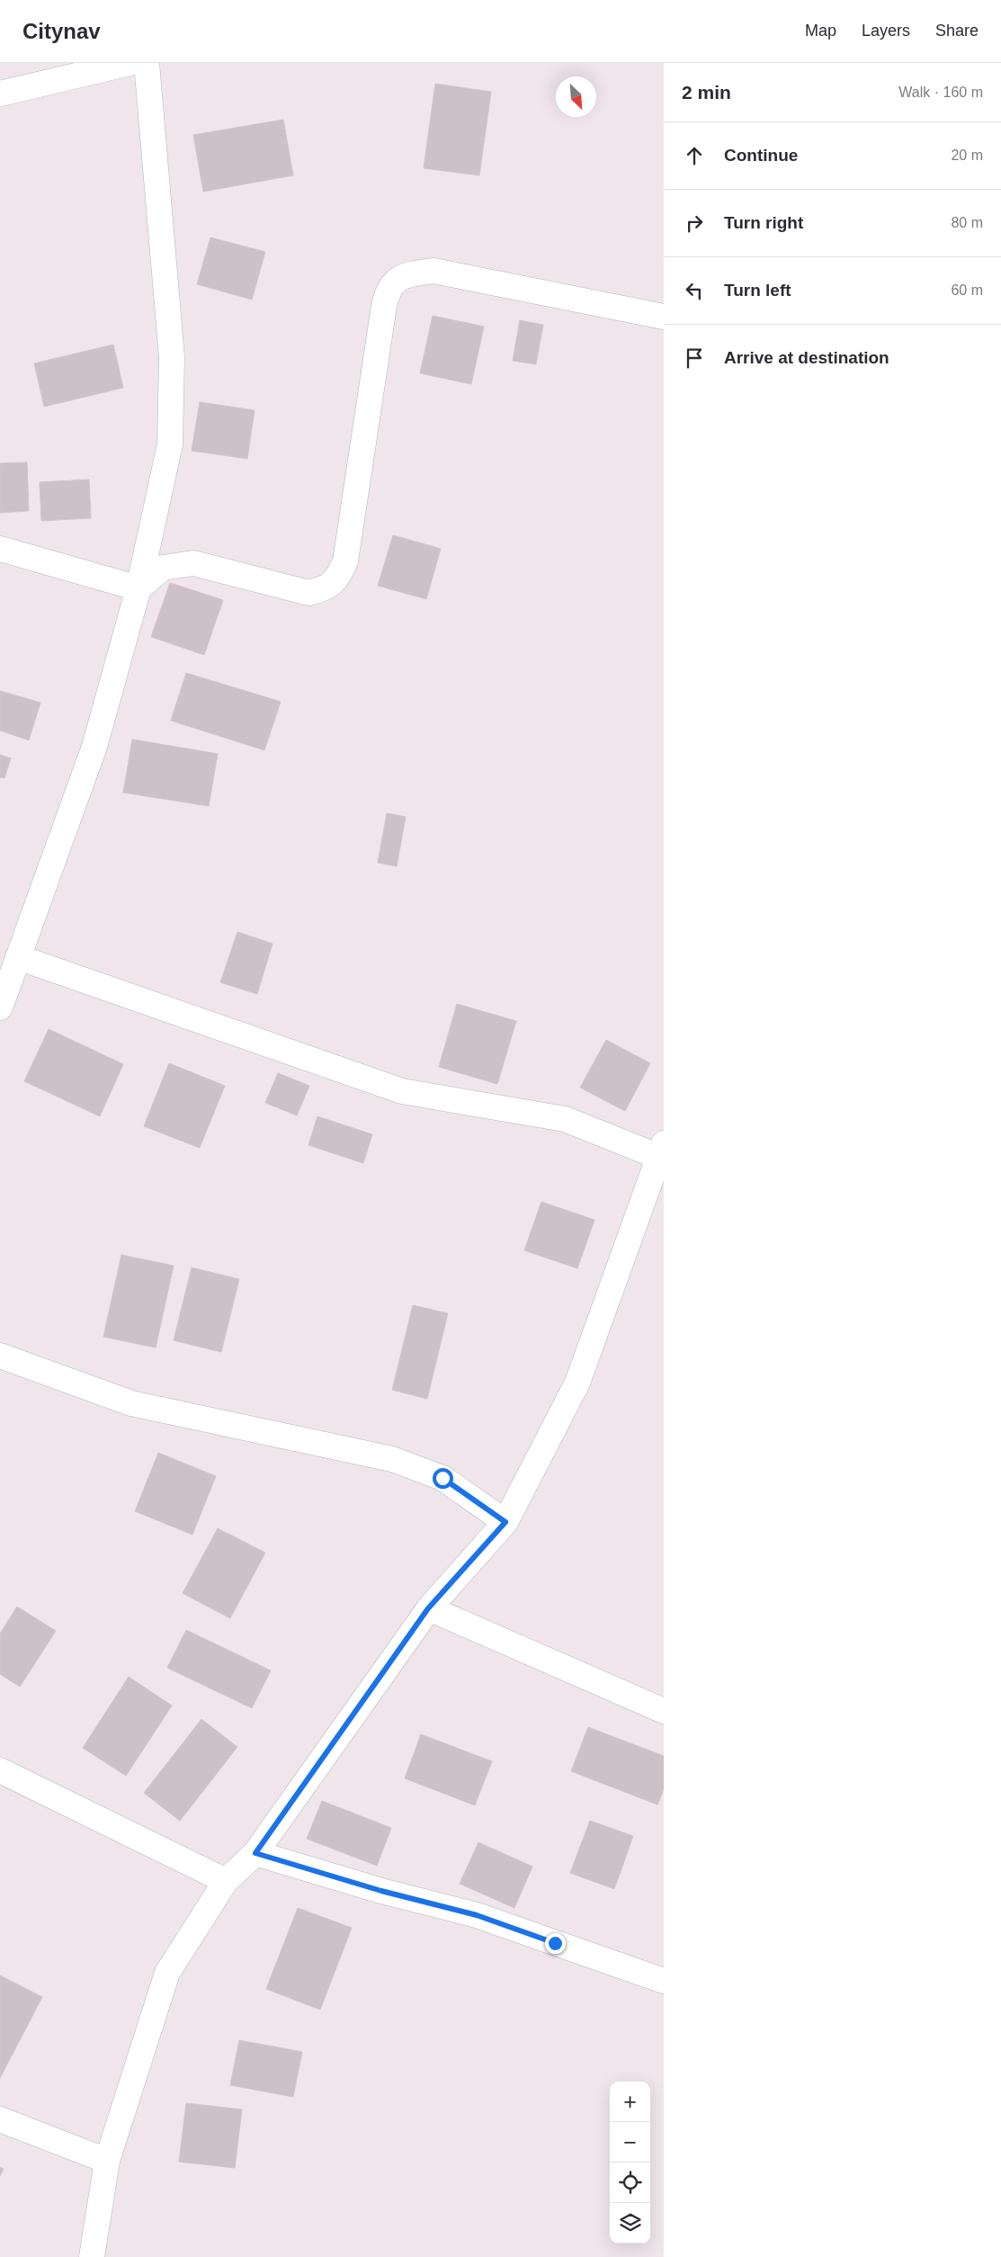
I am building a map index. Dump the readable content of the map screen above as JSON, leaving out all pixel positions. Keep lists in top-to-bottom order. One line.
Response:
{"north":"bottom right","page":{"header":"Citynav","nav":["Map","Layers","Share"],"heading":["2 min","Walk · 160 m"],"list":[["Continue","20 m"],["Turn right","80 m"],["Turn left","60 m"],"Arrive at destination"],"map_buttons":["+","−"]}}
